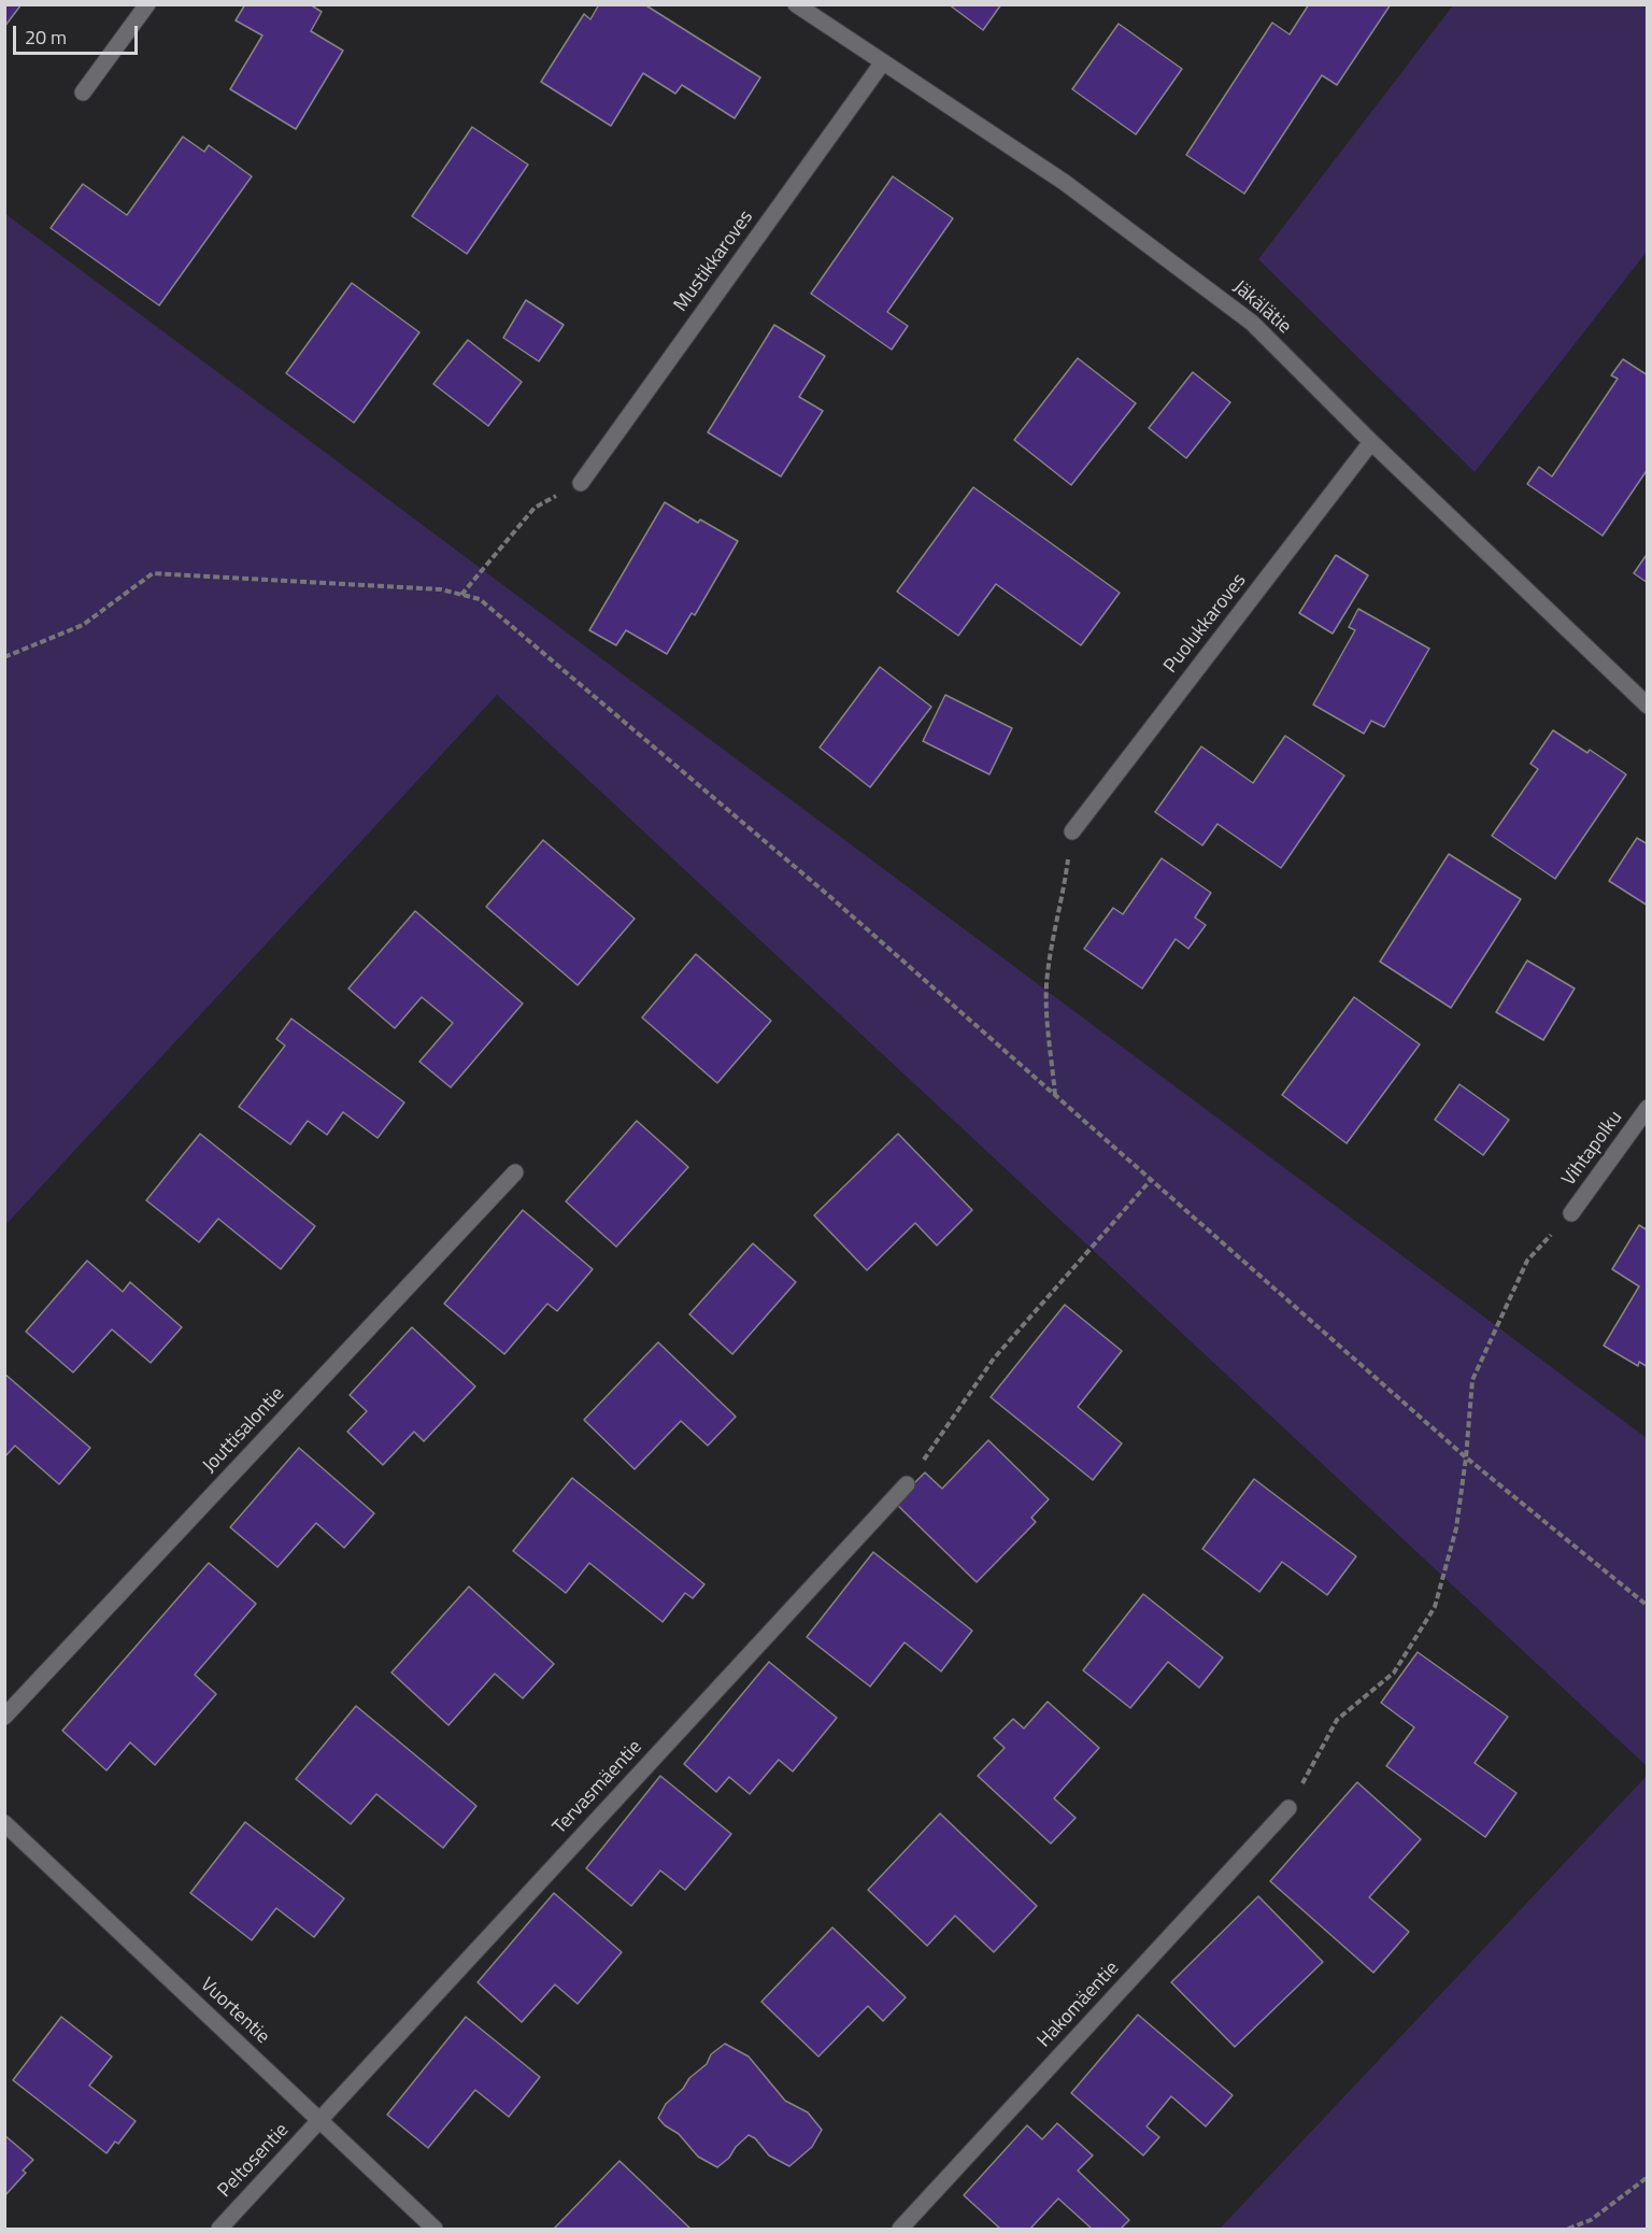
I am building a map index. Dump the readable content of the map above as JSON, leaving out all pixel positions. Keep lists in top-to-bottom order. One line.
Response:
{"streets":{"street":["Mustikkaroves","Jäkälätie","Puolukkaroves","Vihtapolku","Jouttisalontie","Tervasmäentie","Hakomäentie","Vuortentie","Peltosentie"]},"crossings":[["Mustikkaroves","Jäkälätie"],["Jäkälätie","Puolukkaroves"],["Tervasmäentie","Vuortentie"],["Tervasmäentie","Peltosentie"],["Vuortentie","Peltosentie"]],"scale_bar":"20 m"}
